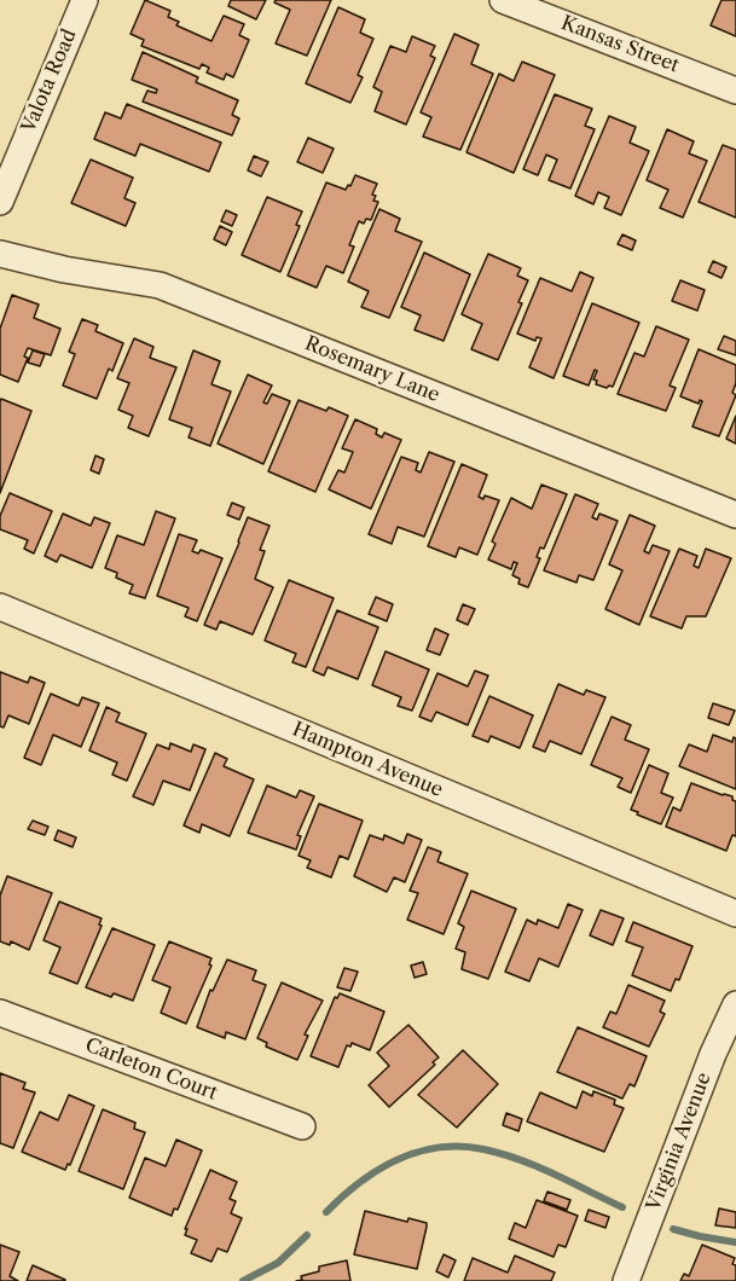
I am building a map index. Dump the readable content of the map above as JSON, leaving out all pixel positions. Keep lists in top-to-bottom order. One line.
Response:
{"streets":{"street":["Kansas Street","Valota Road","Rosemary Lane","Hampton Avenue","Carleton Court","Virginia Avenue"]}}
